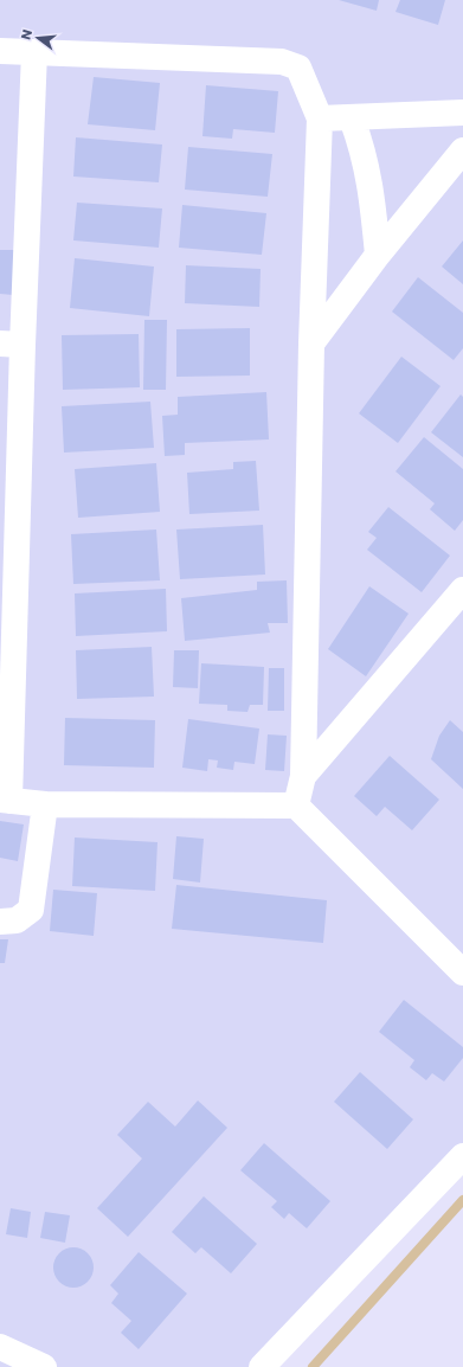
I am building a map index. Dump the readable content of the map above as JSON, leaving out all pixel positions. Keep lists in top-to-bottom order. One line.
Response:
{"north":"left"}
